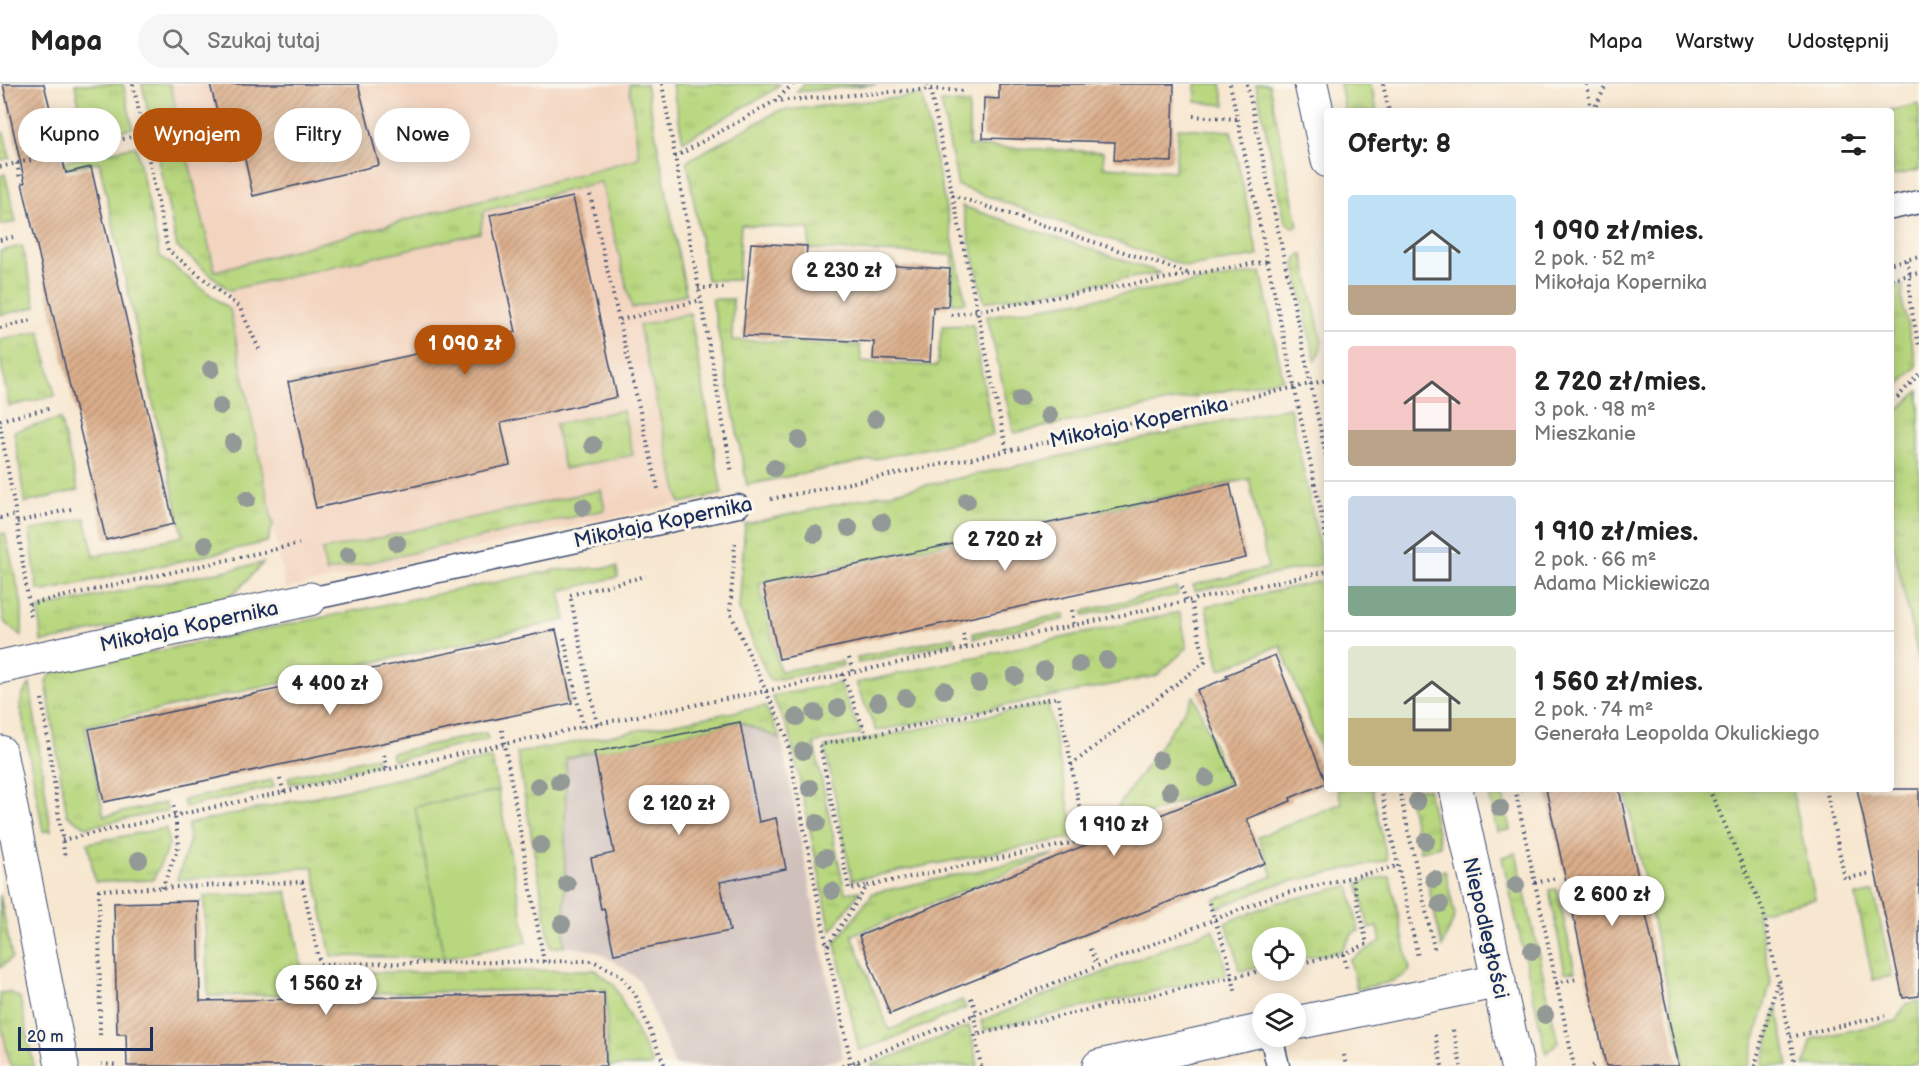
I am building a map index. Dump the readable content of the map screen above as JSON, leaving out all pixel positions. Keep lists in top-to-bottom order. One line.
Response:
{"streets":{"street":["Mikołaja Kopernika","Niepodległości"]},"scale_bar":"20 m","page":{"header":"Mapa","search":"Szukaj tutaj","nav":["Mapa","Warstwy","Udostępnij"],"chip":["Kupno","Wynajem","Filtry","Nowe"],"heading":"Oferty: 8","list":[{"name":"1 090 zł/mies.","note":"2 pok. · 52 m² · Mikołaja Kopernika"},{"name":"2 720 zł/mies.","note":"3 pok. · 98 m² · Mieszkanie"},{"name":"1 910 zł/mies.","note":"2 pok. · 66 m² · Adama Mickiewicza"},{"name":"1 560 zł/mies.","note":"2 pok. · 74 m² · Generała Leopolda Okulickiego"}],"price":["2 230 zł","1 090 zł","2 720 zł","4 400 zł","2 120 zł","1 910 zł","2 600 zł","1 560 zł"],"scale":"20 m"}}
